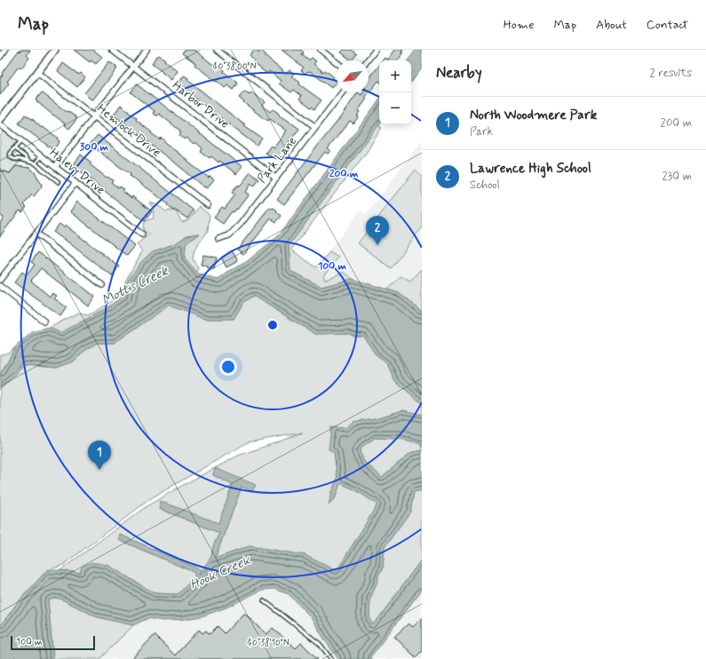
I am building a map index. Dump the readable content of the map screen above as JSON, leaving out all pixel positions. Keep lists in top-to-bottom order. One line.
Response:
{"streets":{"street":["Harbor Drive","Hemlock Drive","Park Lane","Halevy Drive"]},"crossings":[["Harbor Drive","Park Lane"]],"water":["Motts Creek","Hook Creek"],"scale_bar":"100 m","north":"bottom left","page":{"header":"Map","nav":["Home","Map","About","Contact"],"heading":["Nearby","2 results"],"map_buttons":["+","−"],"list":[{"mark":"1","name":"North Woodmere Park","note":"Park","value":"200 m"},{"mark":"2","name":"Lawrence High School","note":"School","value":"230 m"}],"pins":["2","1"],"scale":"100 m"},"coordinates":["40°38'00\"N","40°38'10\"N"],"rings":["300 m","200 m","100 m"]}
